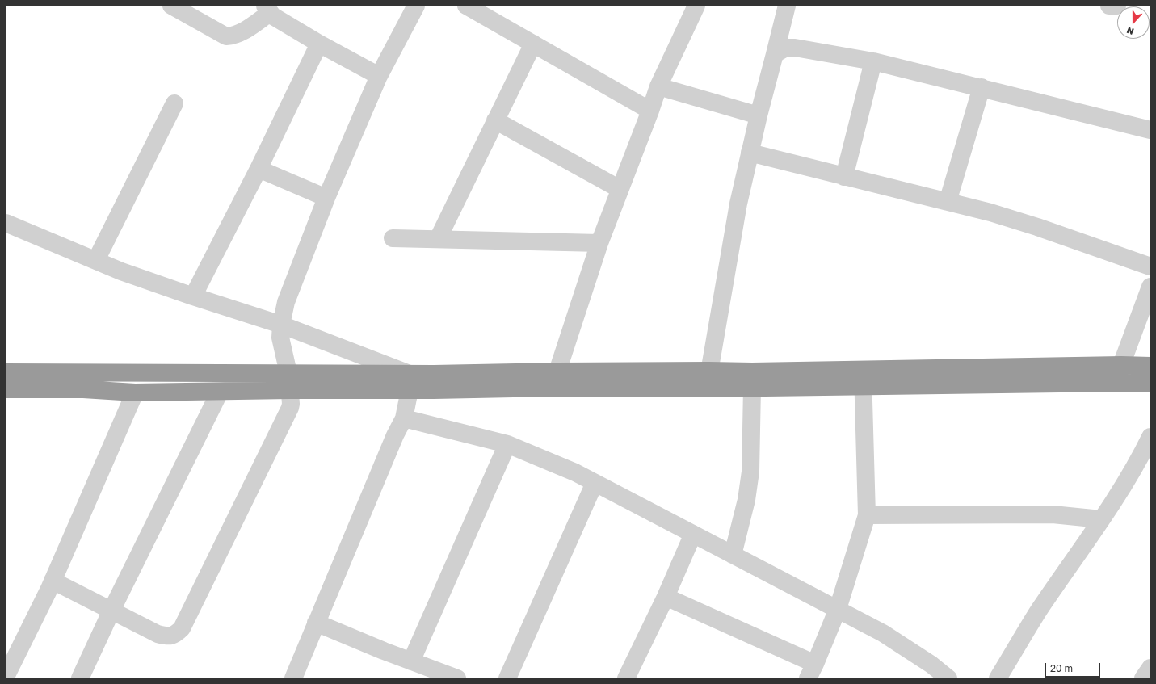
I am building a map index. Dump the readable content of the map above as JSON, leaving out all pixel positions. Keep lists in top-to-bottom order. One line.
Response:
{"scale_bar":"20 m","north":"bottom"}
